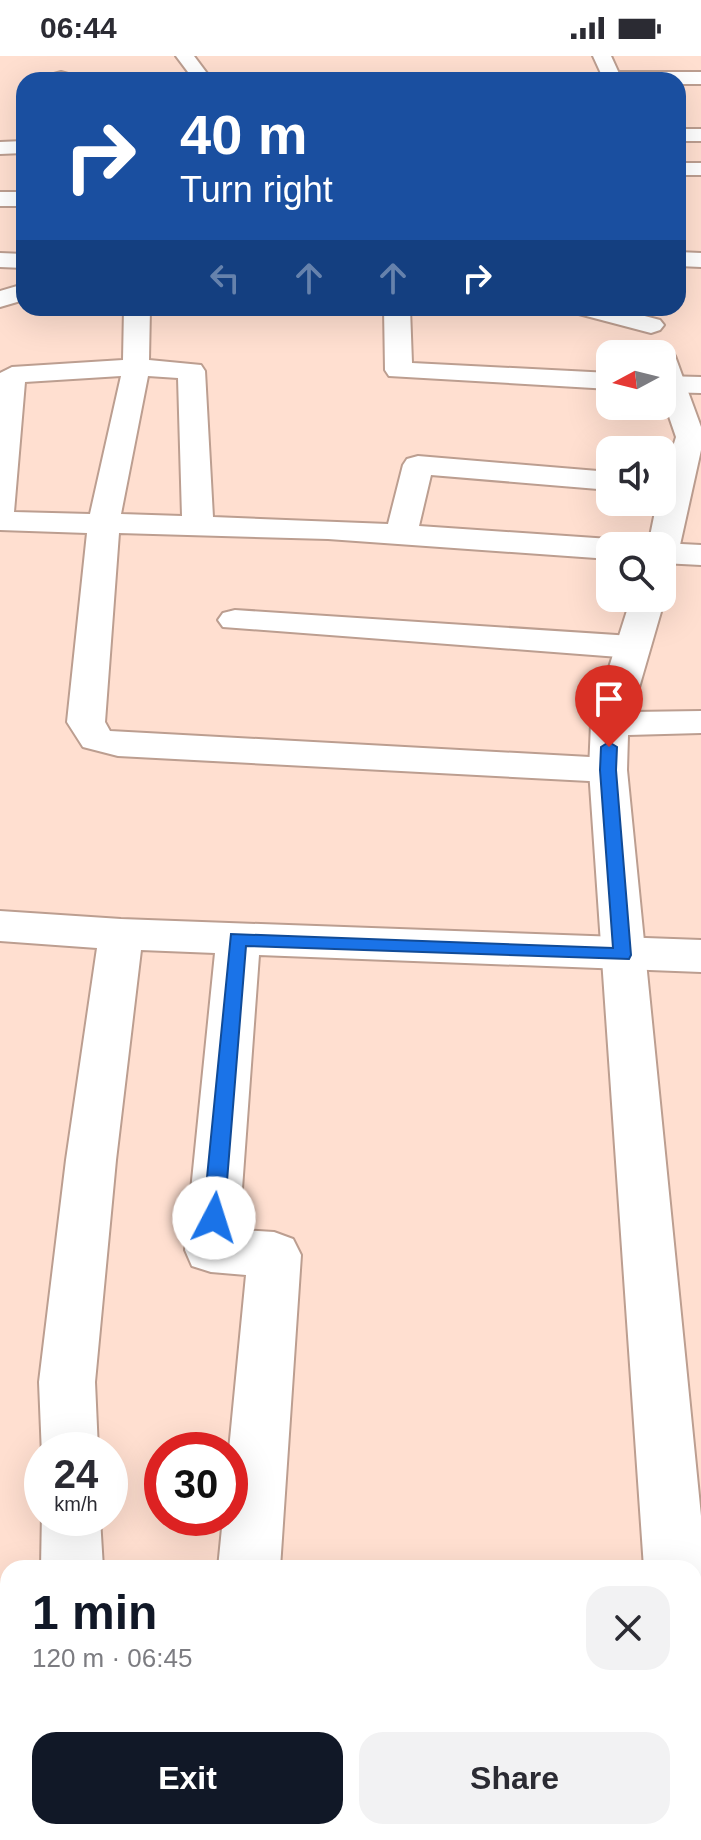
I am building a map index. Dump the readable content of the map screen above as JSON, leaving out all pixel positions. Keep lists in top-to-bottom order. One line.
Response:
{"north":"left","page":{"status":"06:44","turn":["40 m","Turn right"],"speed":"24 km/h","limit":"30","heading":["1 min","120 m · 06:45"],"buttons":["Exit","Share"]}}
